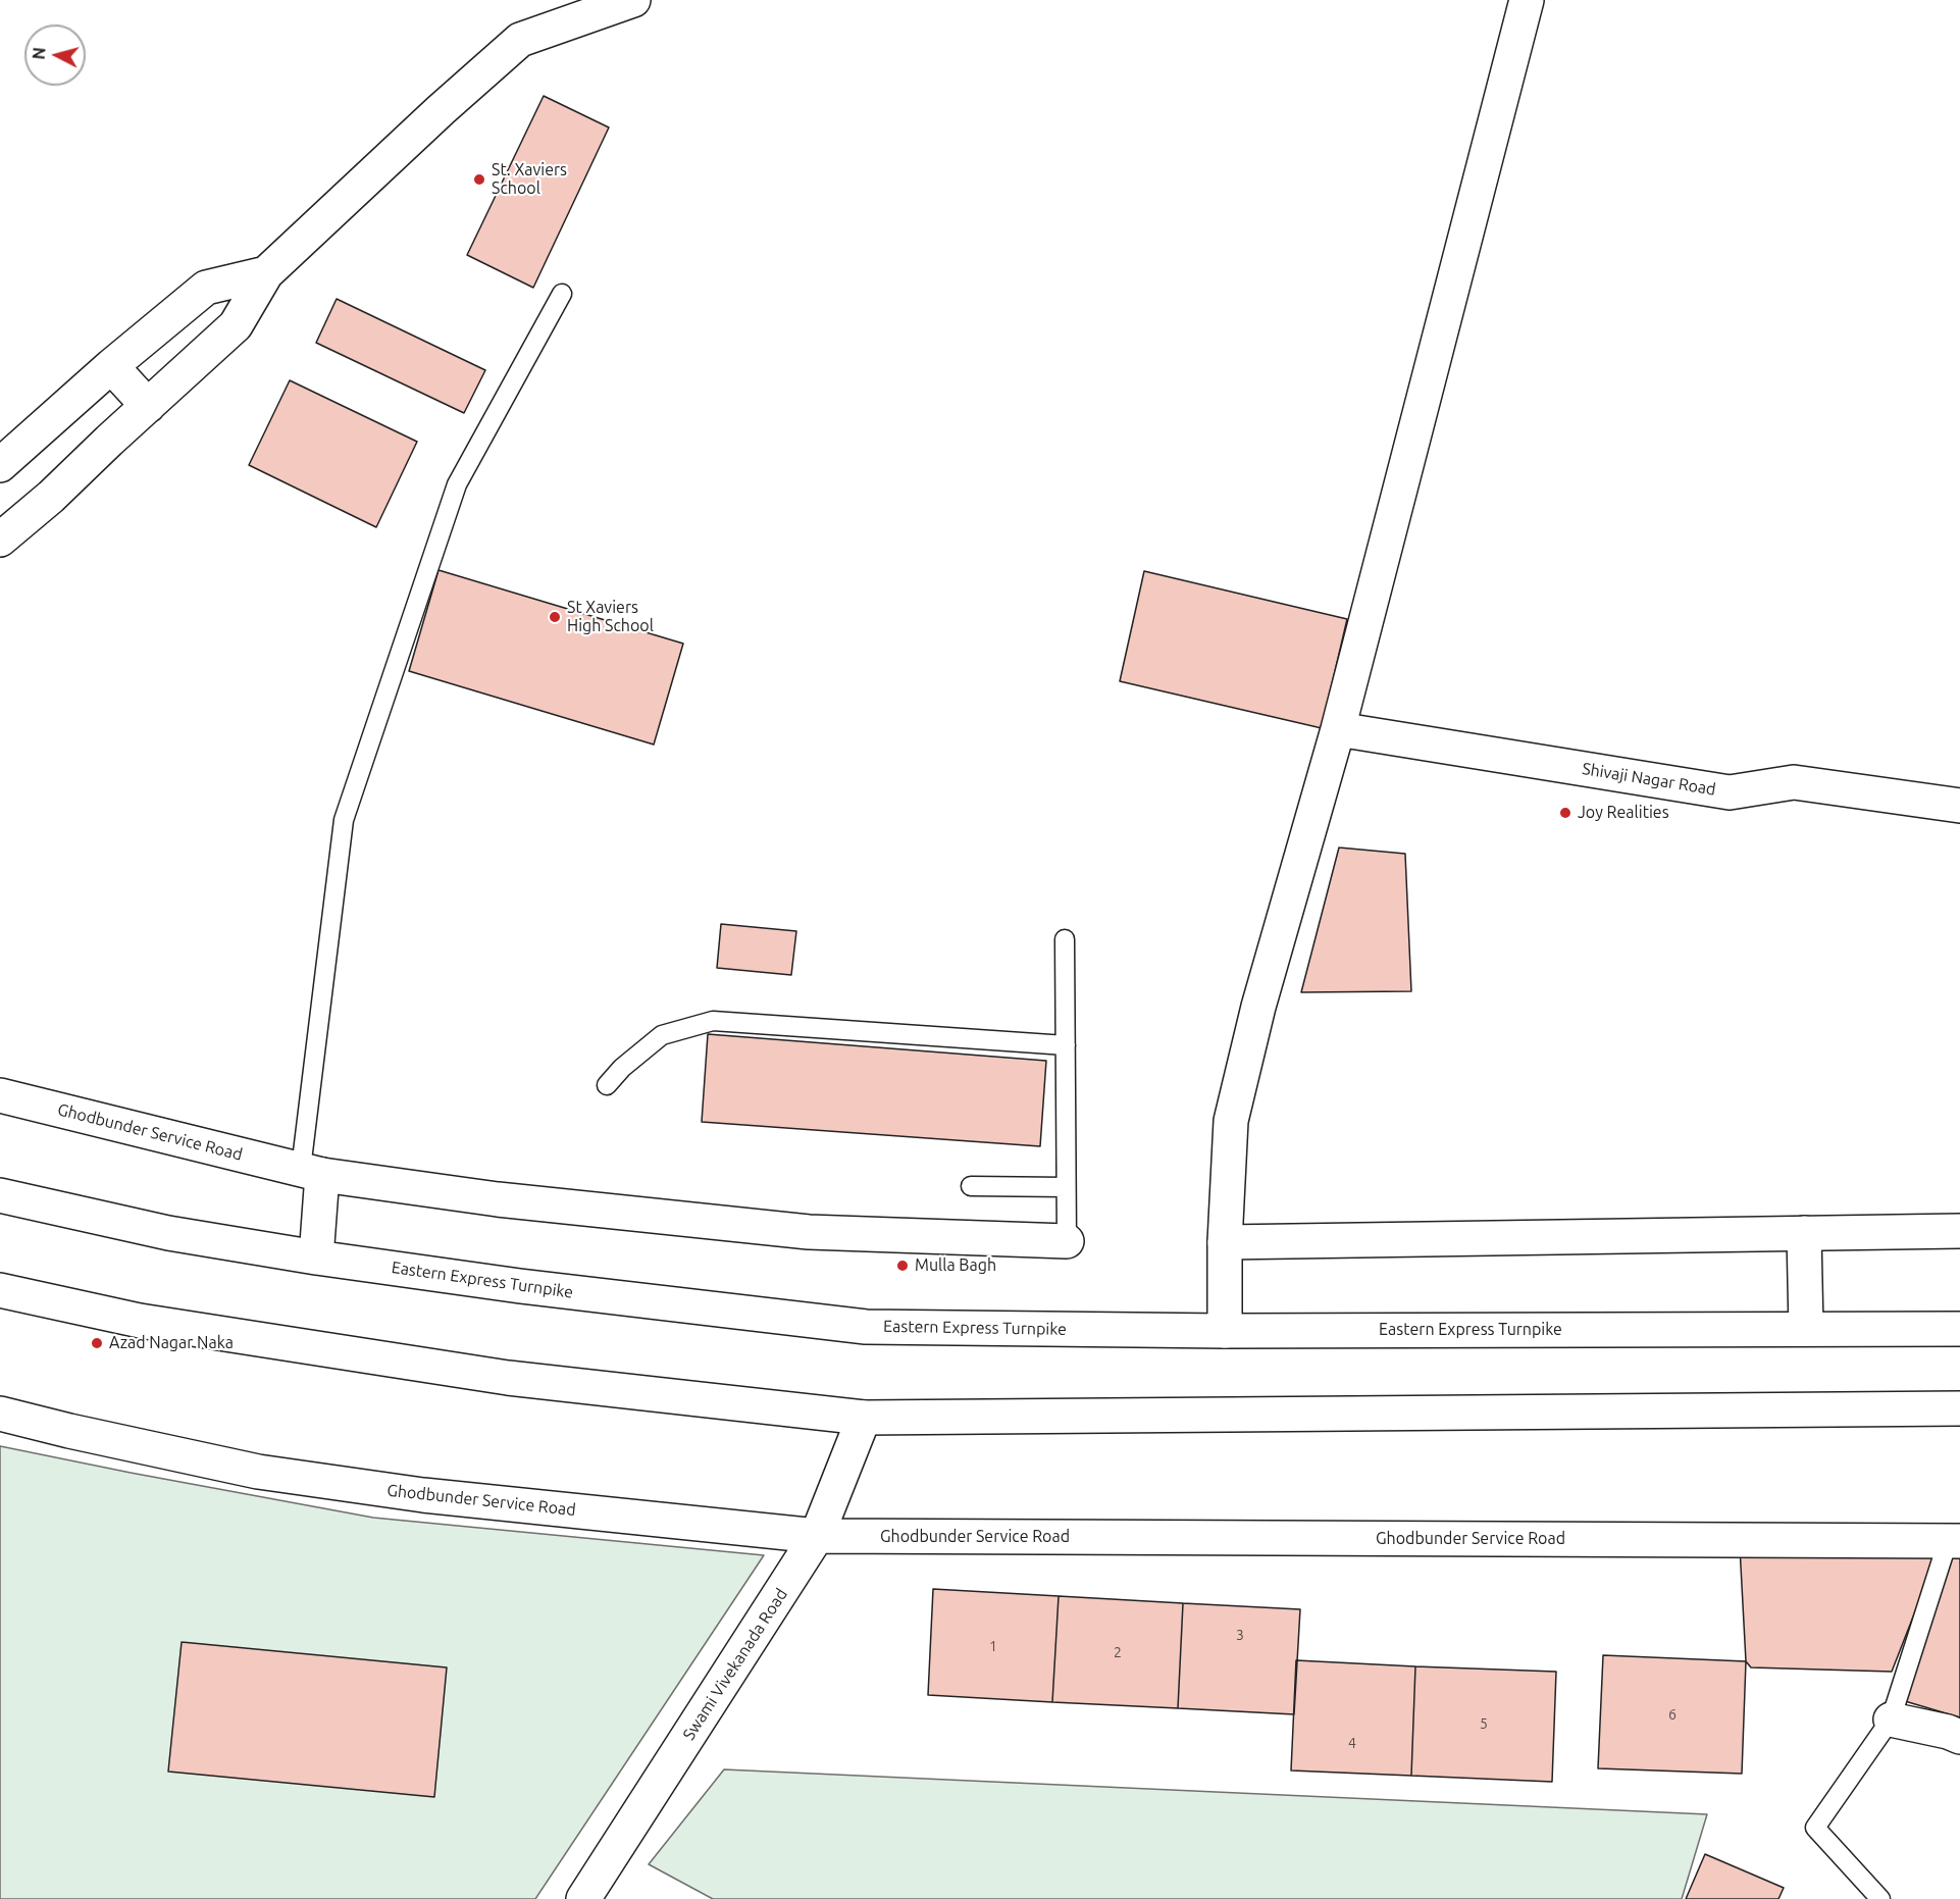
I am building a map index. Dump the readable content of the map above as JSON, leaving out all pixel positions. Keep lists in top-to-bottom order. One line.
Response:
{"streets":{"street":["Shivaji Nagar Road","Ghodbunder Service Road","Eastern Express Turnpike","Swami Vivekanada Road"]},"crossings":[["Ghodbunder Service Road","Swami Vivekanada Road"]],"places":["St. Xaviers School","St Xaviers High School","Joy Realities","Mulla Bagh","Azad Nagar Naka"],"house_numbers":["3","1","2","6","5","4"],"north":"left"}
